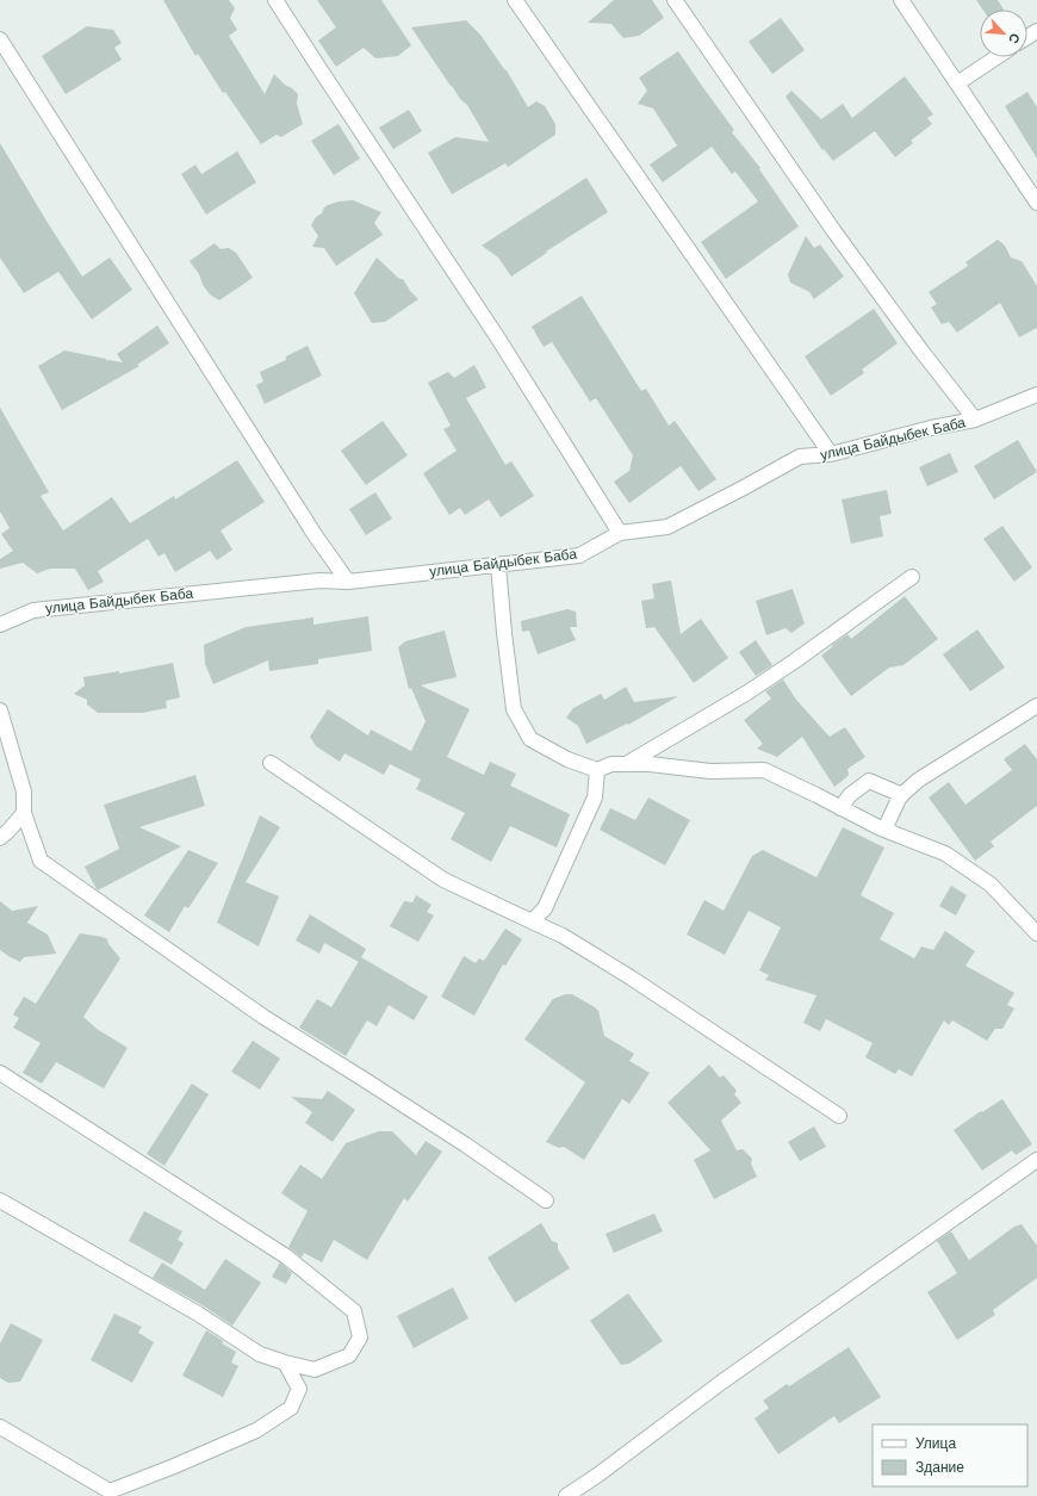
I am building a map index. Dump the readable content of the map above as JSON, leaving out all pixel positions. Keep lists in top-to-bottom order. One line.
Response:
{"streets":{"street":["улица Байдыбек Баба"]},"legend":["Улица","Здание"],"north":"bottom right"}
